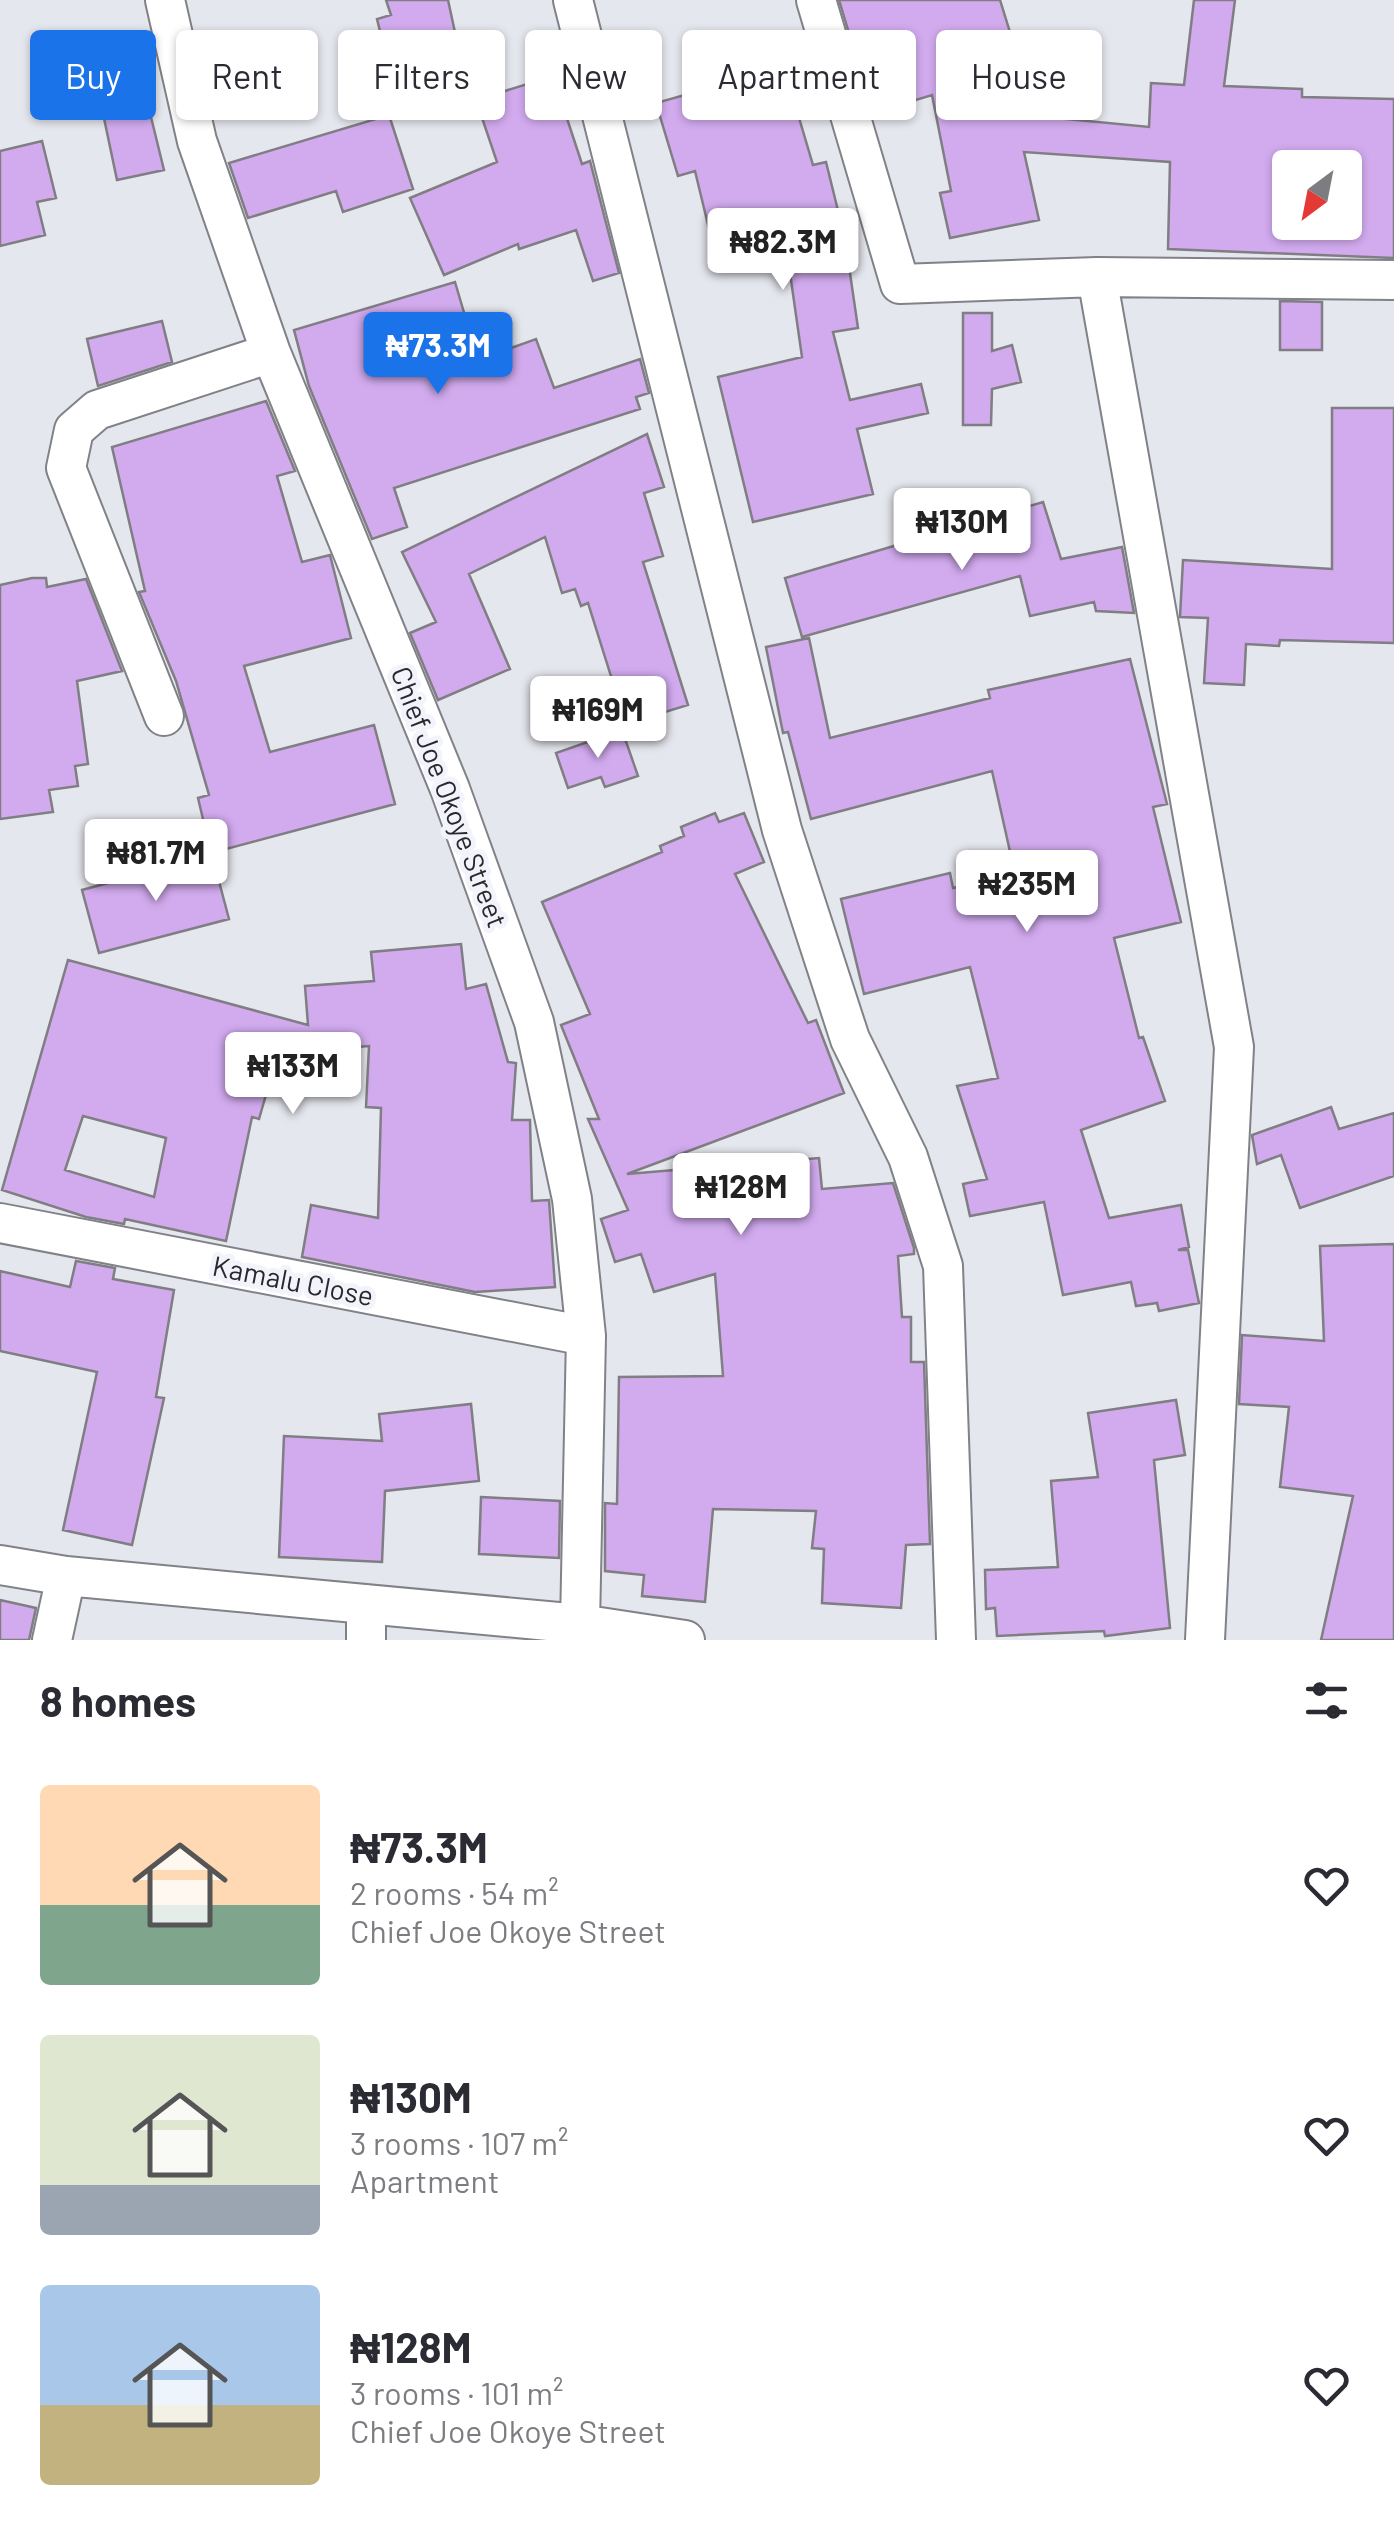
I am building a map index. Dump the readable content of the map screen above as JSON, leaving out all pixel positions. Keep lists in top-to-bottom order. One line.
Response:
{"streets":{"street":["Chief Joe Okoye Street","Kamalu Close"]},"crossings":[["Chief Joe Okoye Street","Kamalu Close"]],"north":"bottom left","page":{"chip":["Buy","Rent","Filters","New","Apartment","House"],"price":["₦82.3M","₦73.3M","₦130M","₦169M","₦81.7M","₦235M","₦133M","₦128M"],"heading":"8 homes","list":[{"name":"₦73.3M","note":"2 rooms · 54 m² · Chief Joe Okoye Street"},{"name":"₦130M","note":"3 rooms · 107 m² · Apartment"},{"name":"₦128M","note":"3 rooms · 101 m² · Chief Joe Okoye Street"}]}}
